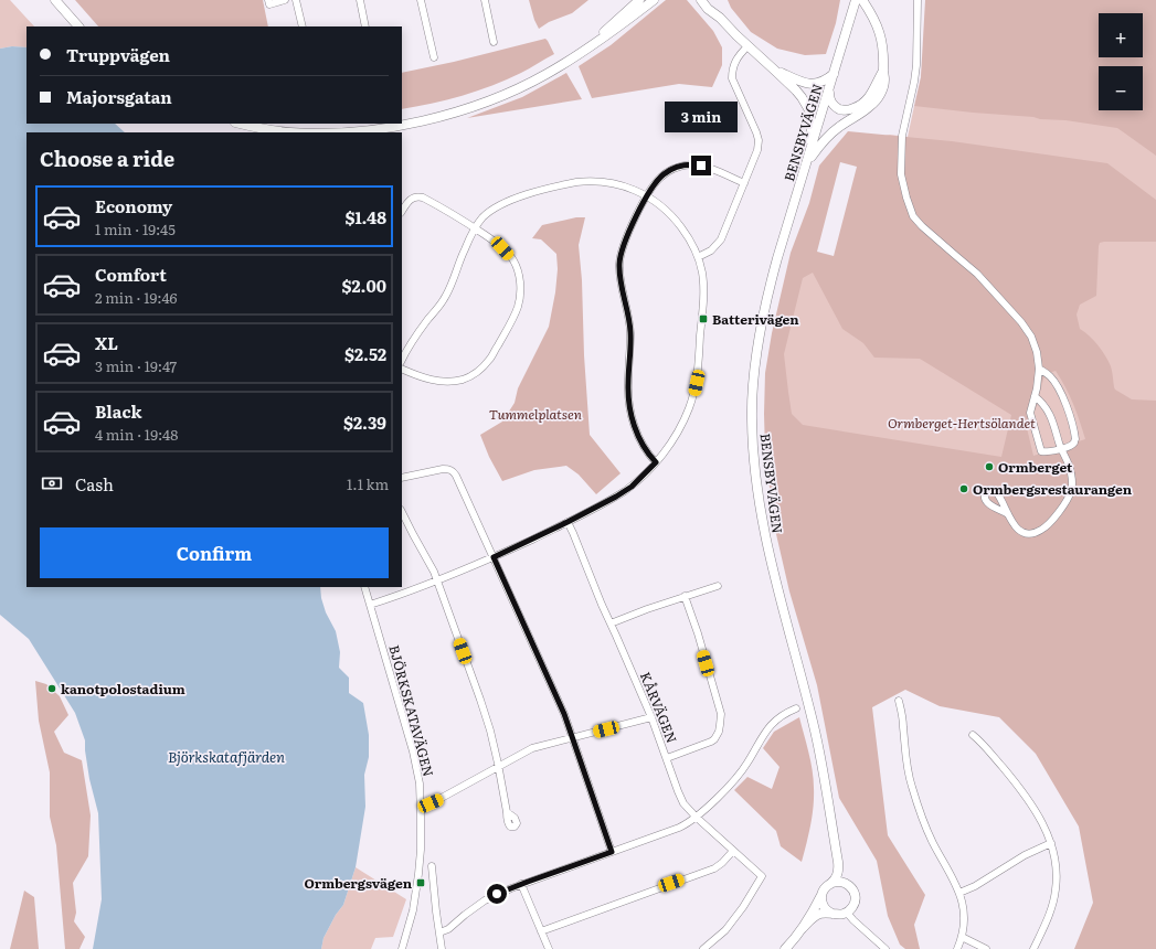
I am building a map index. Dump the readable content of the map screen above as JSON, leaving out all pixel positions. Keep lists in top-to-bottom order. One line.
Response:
{"streets":{"main road":["BENSBYVÄGEN"],"street":["KÅRVÄGEN","BJÖRKSKATAVÄGEN"]},"water":["Björkskatafjärden"],"parks":["Tummelplatsen","Ormberget-Hertsölandet"],"places":{"transit":["Batterivägen","Ormbergsvägen"],"other":["Ormberget","Ormbergsrestaurangen","kanotpolostadium"]},"page":{"map_buttons":["+","−"],"banner":["Truppvägen","Majorsgatan"],"bubble":"3 min","heading":"Choose a ride","list":[{"name":"Economy","note":"1 min · 19:45","value":"$1.48"},{"name":"Comfort","note":"2 min · 19:46","value":"$2.00"},{"name":"XL","note":"3 min · 19:47","value":"$2.52"},{"name":"Black","note":"4 min · 19:48","value":"$2.39"}],"pay":["Cash","1.1 km"],"buttons":"Confirm"}}
